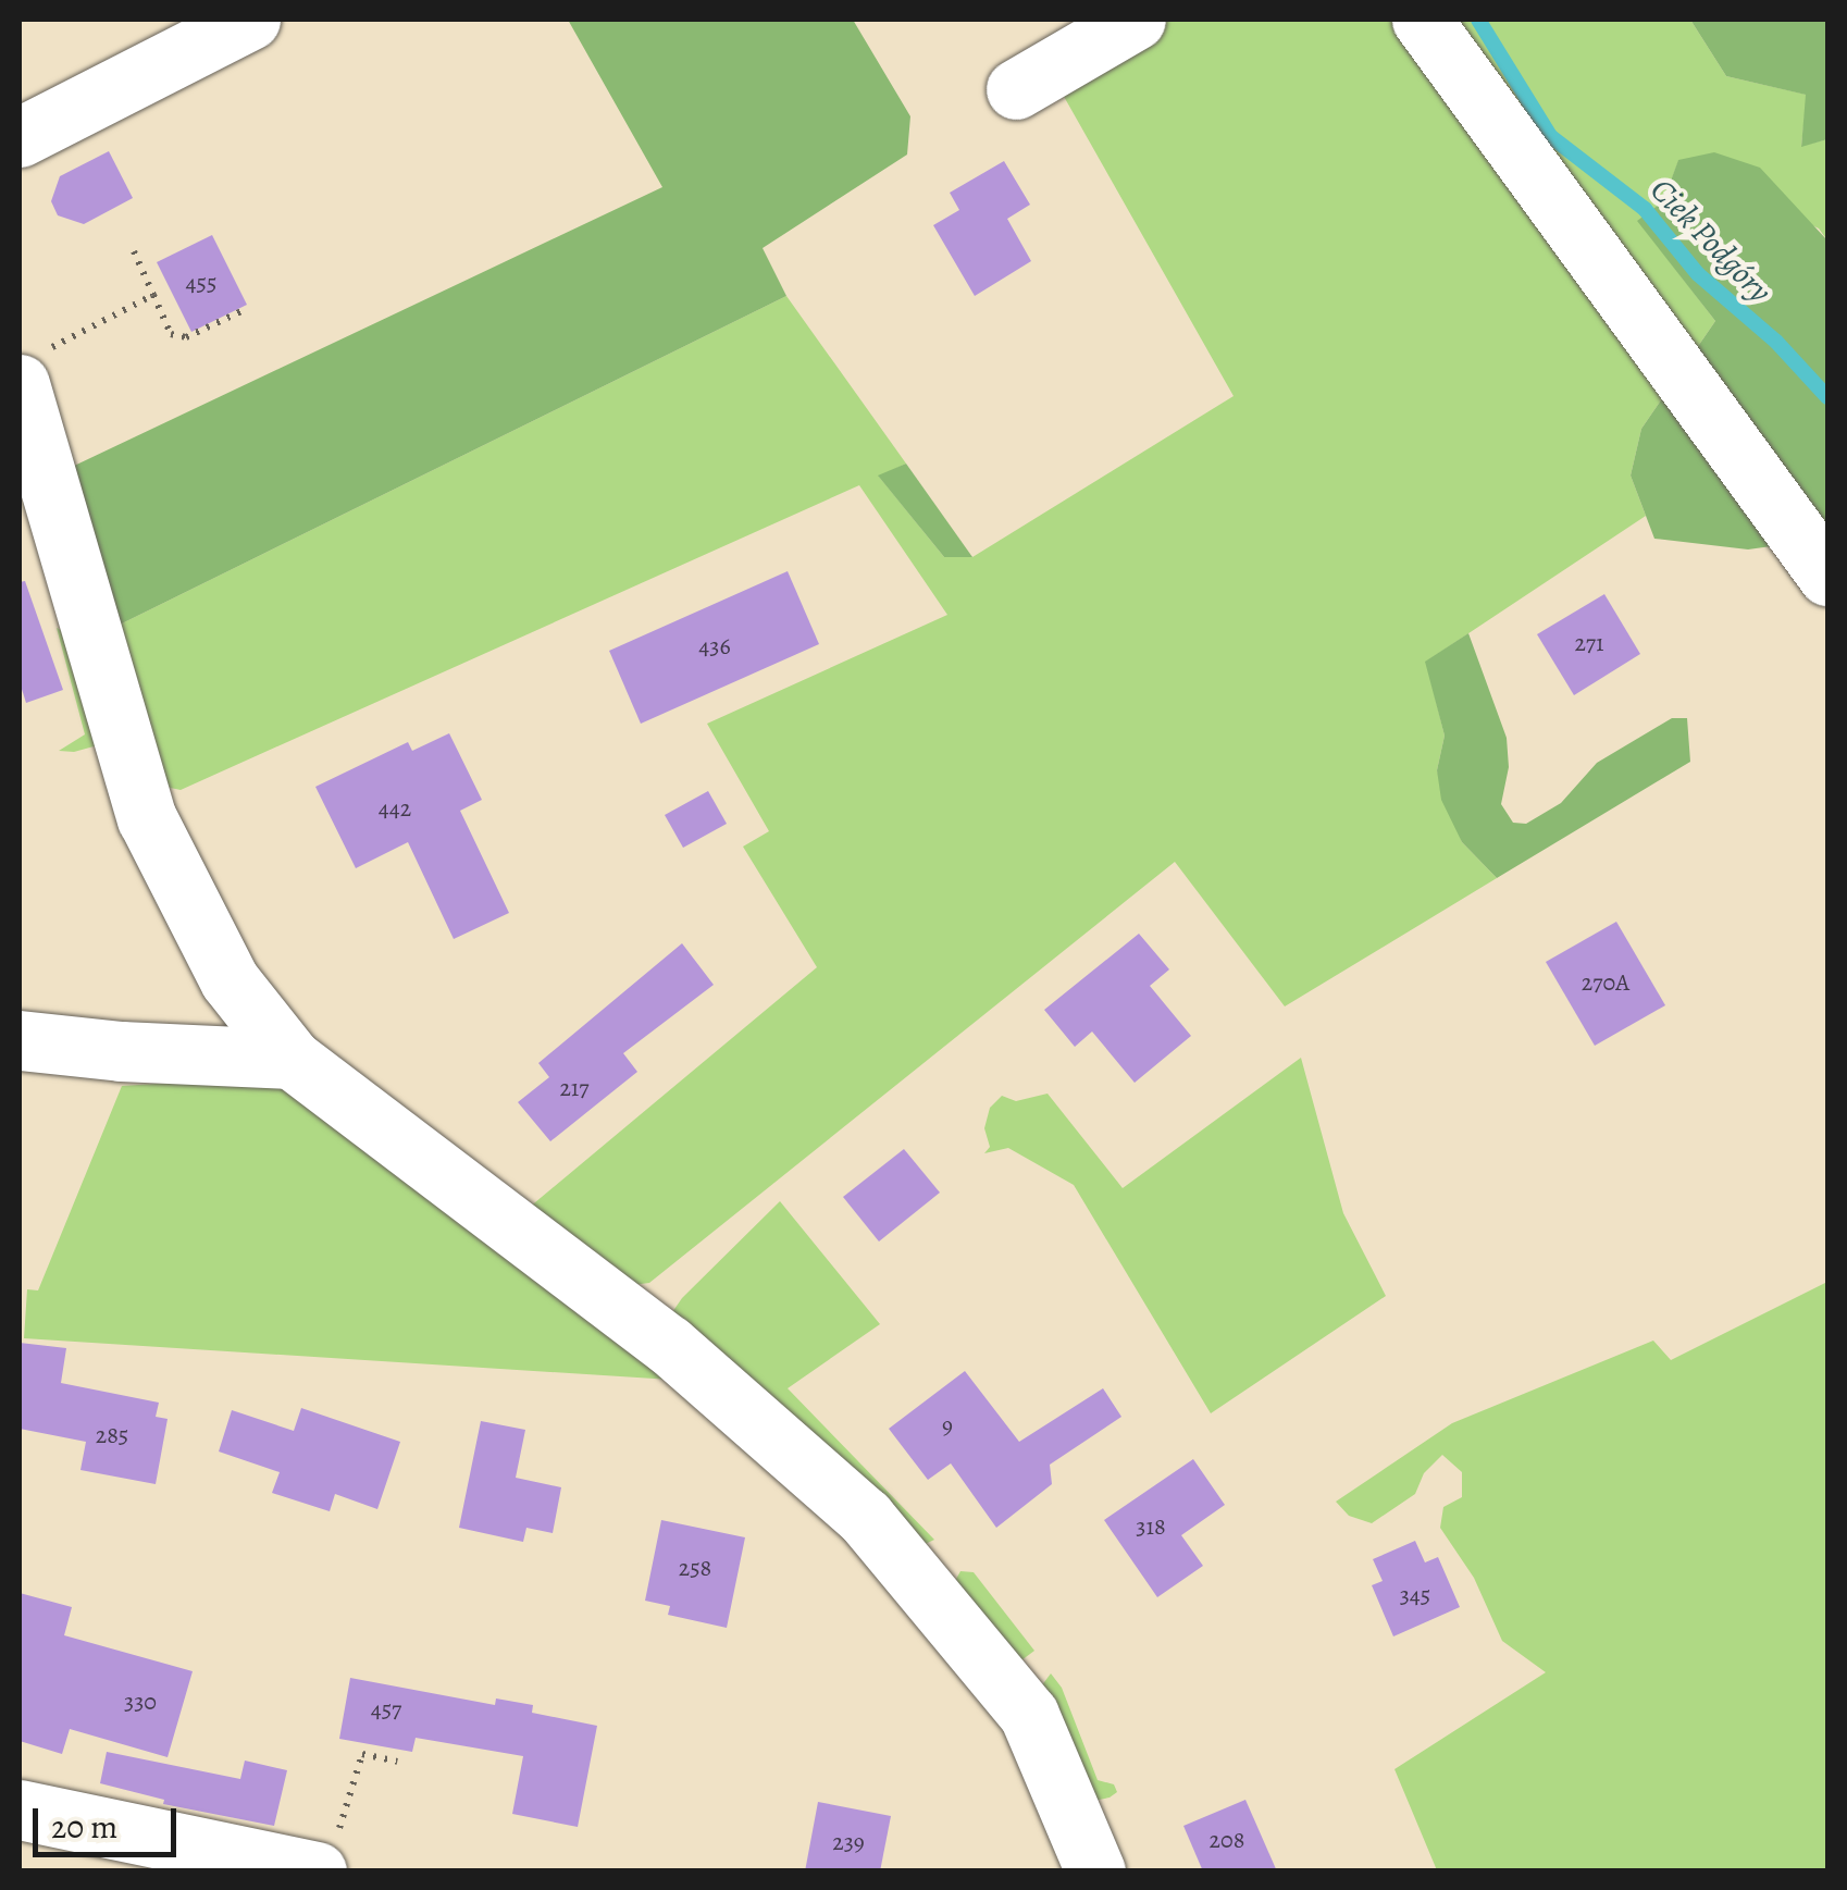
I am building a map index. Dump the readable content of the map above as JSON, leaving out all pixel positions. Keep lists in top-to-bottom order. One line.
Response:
{"water":["Ciek Podgóry"],"house_numbers":["455","271","436","442","270A","217","9","285","318","258","345","330","457","208","239"],"scale_bar":"20 m"}
